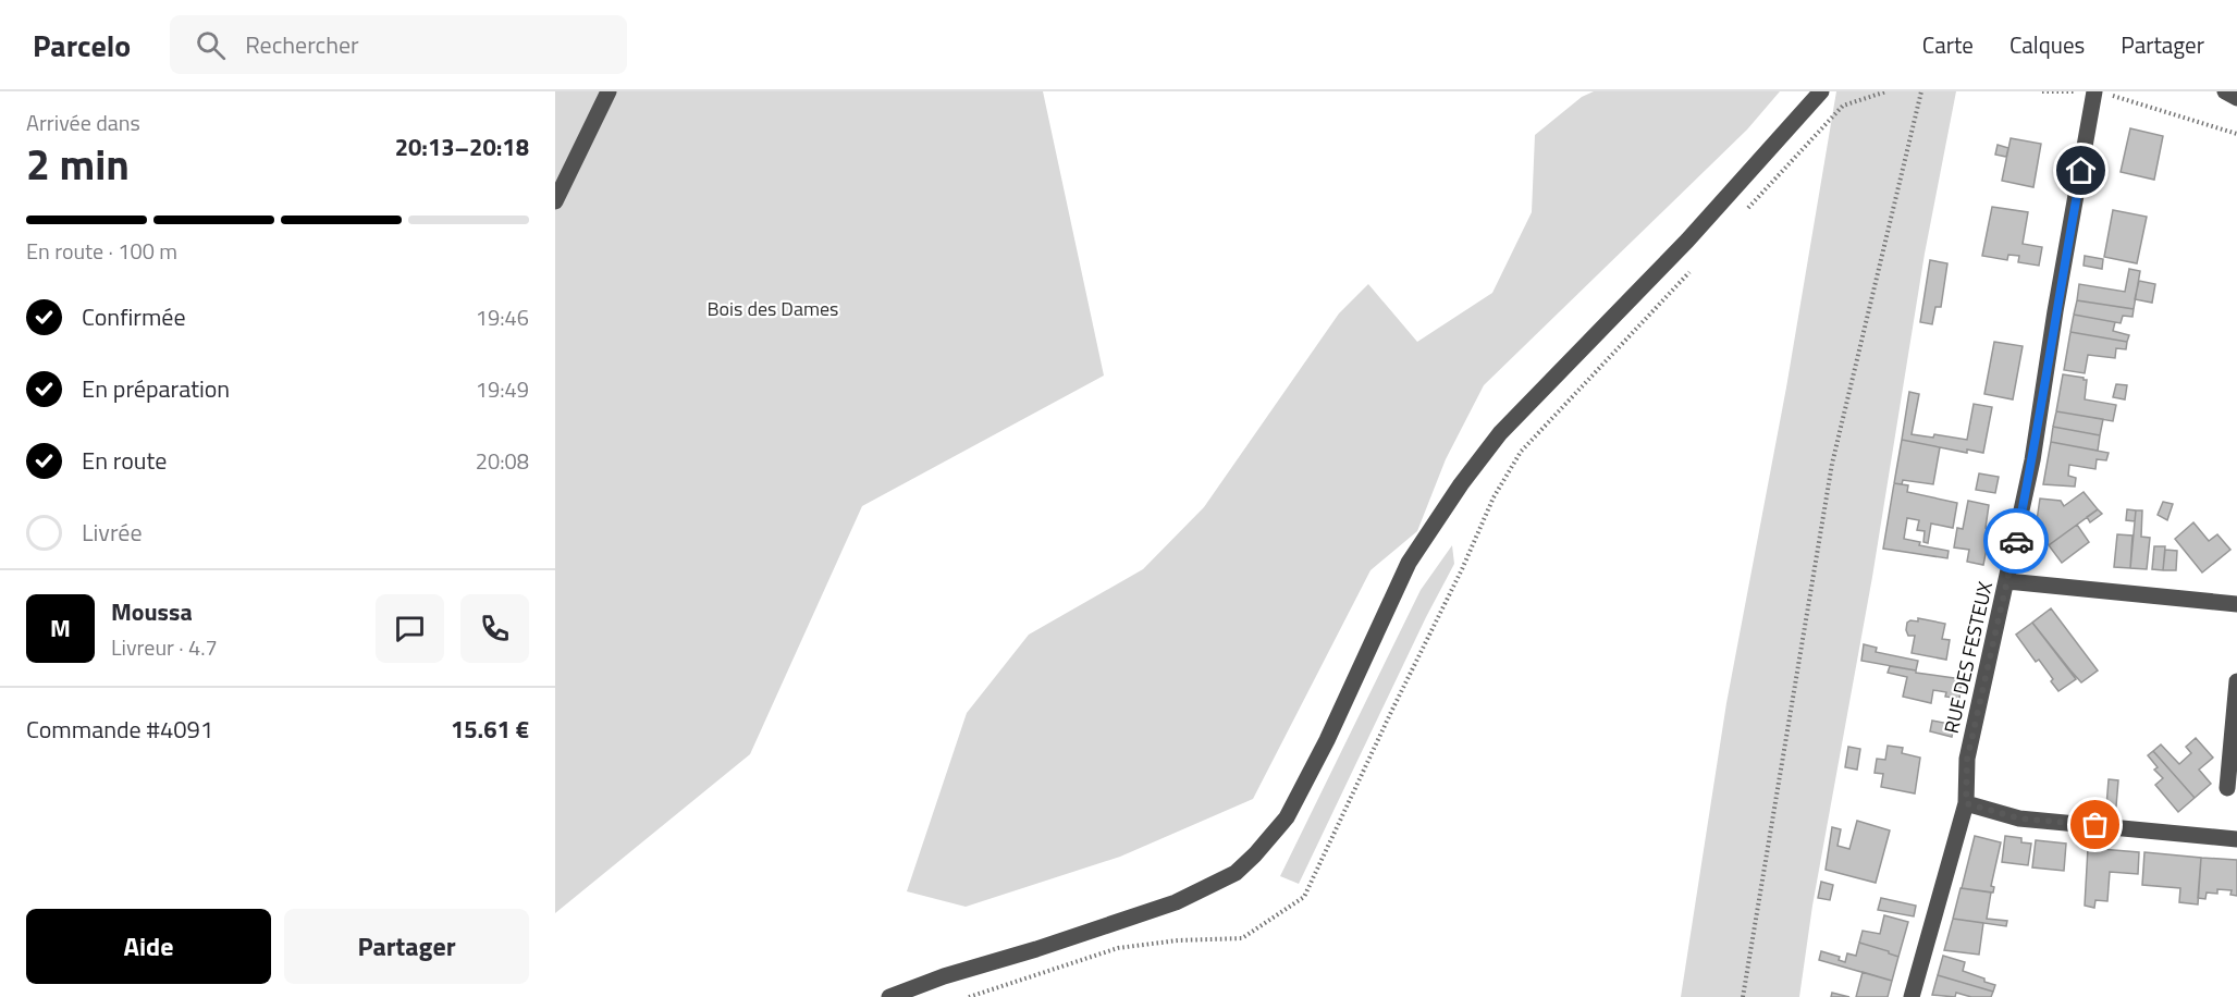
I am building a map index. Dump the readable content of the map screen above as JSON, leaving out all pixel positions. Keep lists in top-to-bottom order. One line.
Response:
{"streets":{"street":["RUE DES FESTEUX"]},"parks":["Bois des Dames"],"page":{"header":"Parcelo","search":"Rechercher","nav":["Carte","Calques","Partager"],"heading":["2 min","Arrivée dans","20:13–20:18"],"panel":["Moussa","Livreur · 4.7","Commande #4091","15.61 €"],"bar":"En route · 100 m","list":[["Confirmée","19:46"],["En préparation","19:49"],["En route","20:08"],"Livrée"],"round":"M","buttons":["Aide","Partager"]}}
